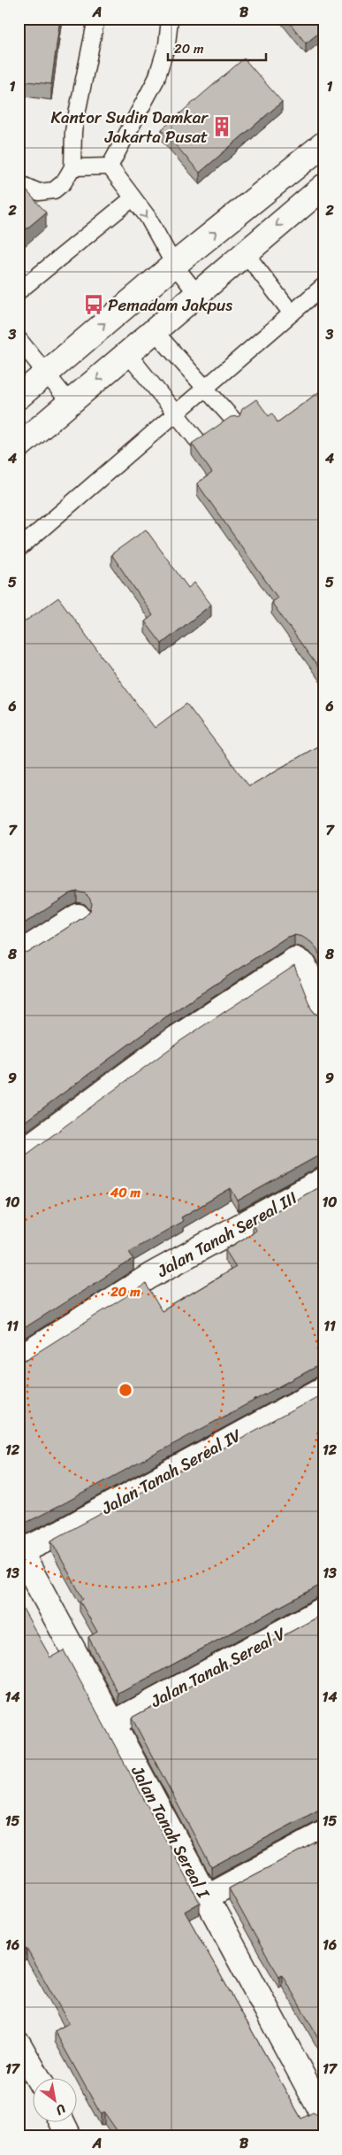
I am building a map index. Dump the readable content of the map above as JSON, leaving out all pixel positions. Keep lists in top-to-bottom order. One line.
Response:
{"streets":{"street":["Jalan Tanah Sereal III","Jalan Tanah Sereal IV","Jalan Tanah Sereal V","Jalan Tanah Sereal I"]},"crossings":[["Jalan Tanah Sereal IV","Jalan Tanah Sereal I"],["Jalan Tanah Sereal V","Jalan Tanah Sereal I"]],"places":{"building":["Kantor Sudin Damkar Jakarta Pusat"],"bus stop":["Pemadam Jakpus"]},"scale_bar":"20 m","north":"bottom right","grid":{"columns":["A","B"],"rows":["1","2","3","4","5","6","7","8","9","10","11","12","13","14","15","16","17"]},"rings":["40 m","20 m"]}
